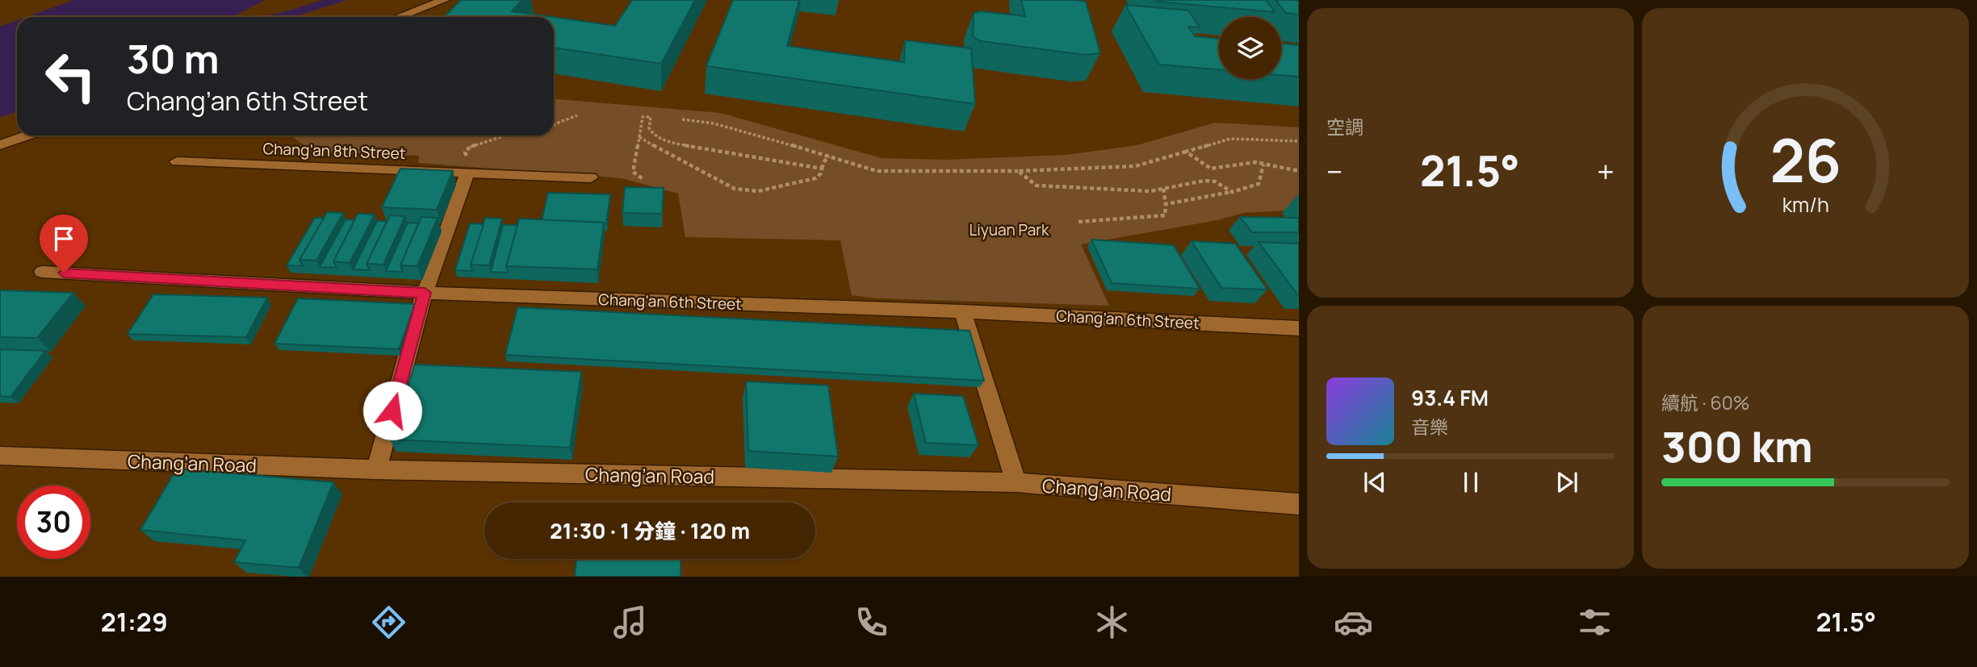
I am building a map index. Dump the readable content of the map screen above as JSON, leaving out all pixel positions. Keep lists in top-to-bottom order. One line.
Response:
{"streets":{"street":["Chang’an 8th Street","Chang’an 6th Street","Chang’an Road"]},"parks":["Liyuan Park"],"page":{"tile":["空調",["續航 · 60%","300 km"]],"turn":["30 m","Chang’an 6th Street"],"heat":["−","21.5°","+"],"song":["93.4 FM","音樂"],"limit":"30","trip":"21:30 · 1 分鐘 · 120 m","tabs":["21:29","21.5°"],"gauge":["26","km/h"]}}
